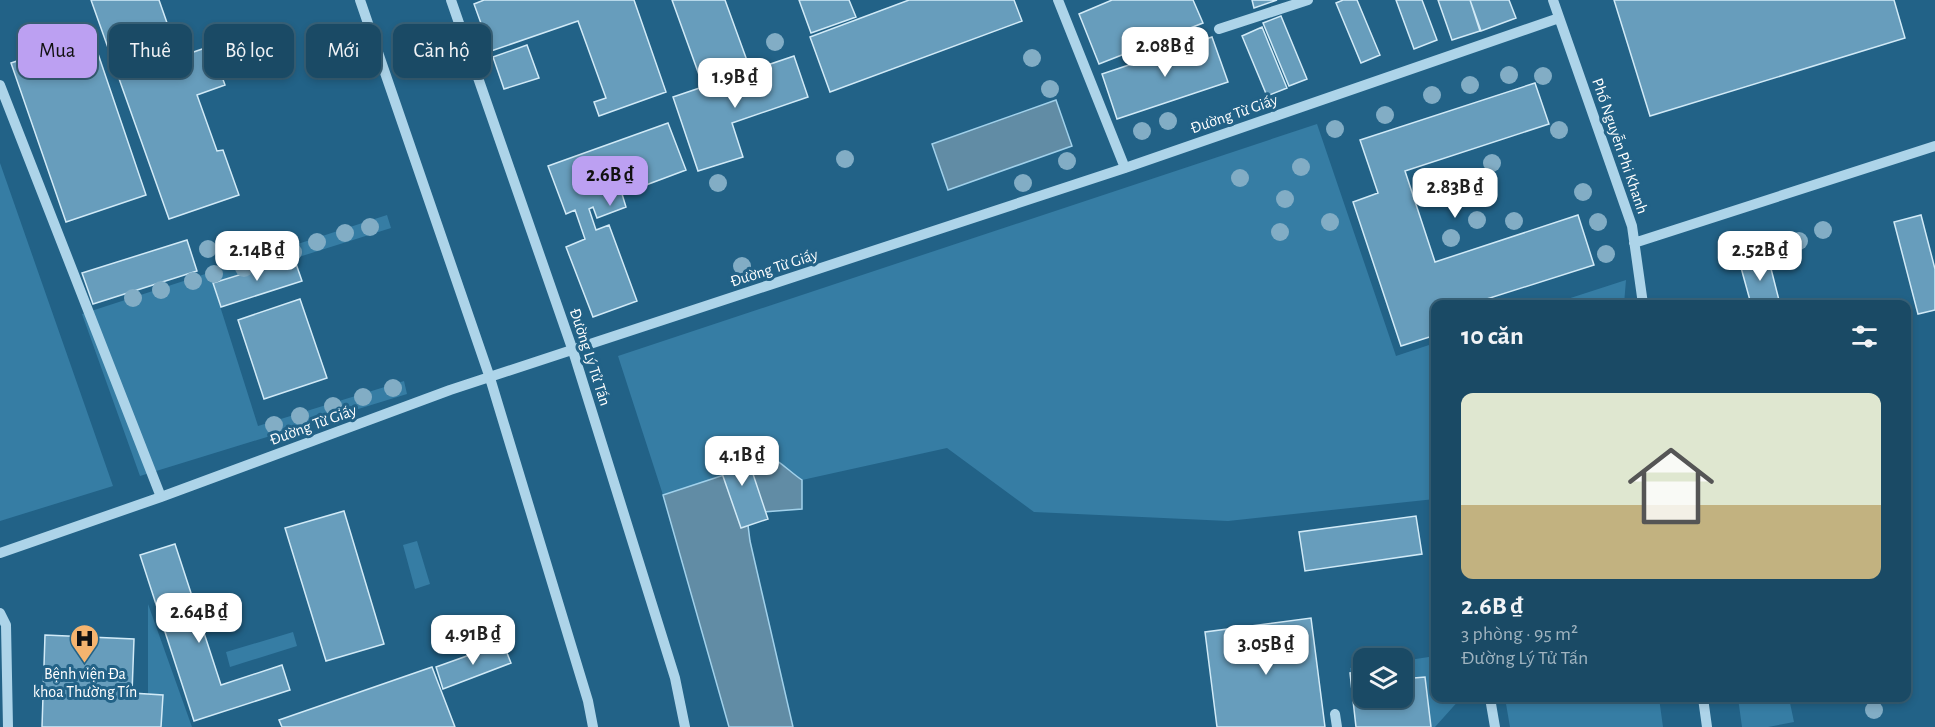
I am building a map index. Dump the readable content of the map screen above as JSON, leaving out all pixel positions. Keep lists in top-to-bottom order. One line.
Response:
{"streets":{"street":["Đường Từ Giấy","Phố Nguyễn Phi Khanh","Đường Lý Tử Tấn"]},"crossings":[["Đường Từ Giấy","Phố Nguyễn Phi Khanh"],["Đường Từ Giấy","Đường Lý Tử Tấn"]],"places":{"hospital":["Bệnh viện Đa khoa Thường Tín"]},"page":{"chip":["Mua","Thuê","Bộ lọc","Mới","Căn hộ"],"price":["2.08B ₫","1.9B ₫","2.6B ₫","2.83B ₫","2.14B ₫","2.52B ₫","4.1B ₫","2.64B ₫","4.91B ₫","3.05B ₫"],"heading":"10 căn","list":[{"name":"2.6B ₫","note":"3 phòng · 95 m² · Đường Lý Tử Tấn"}]}}
